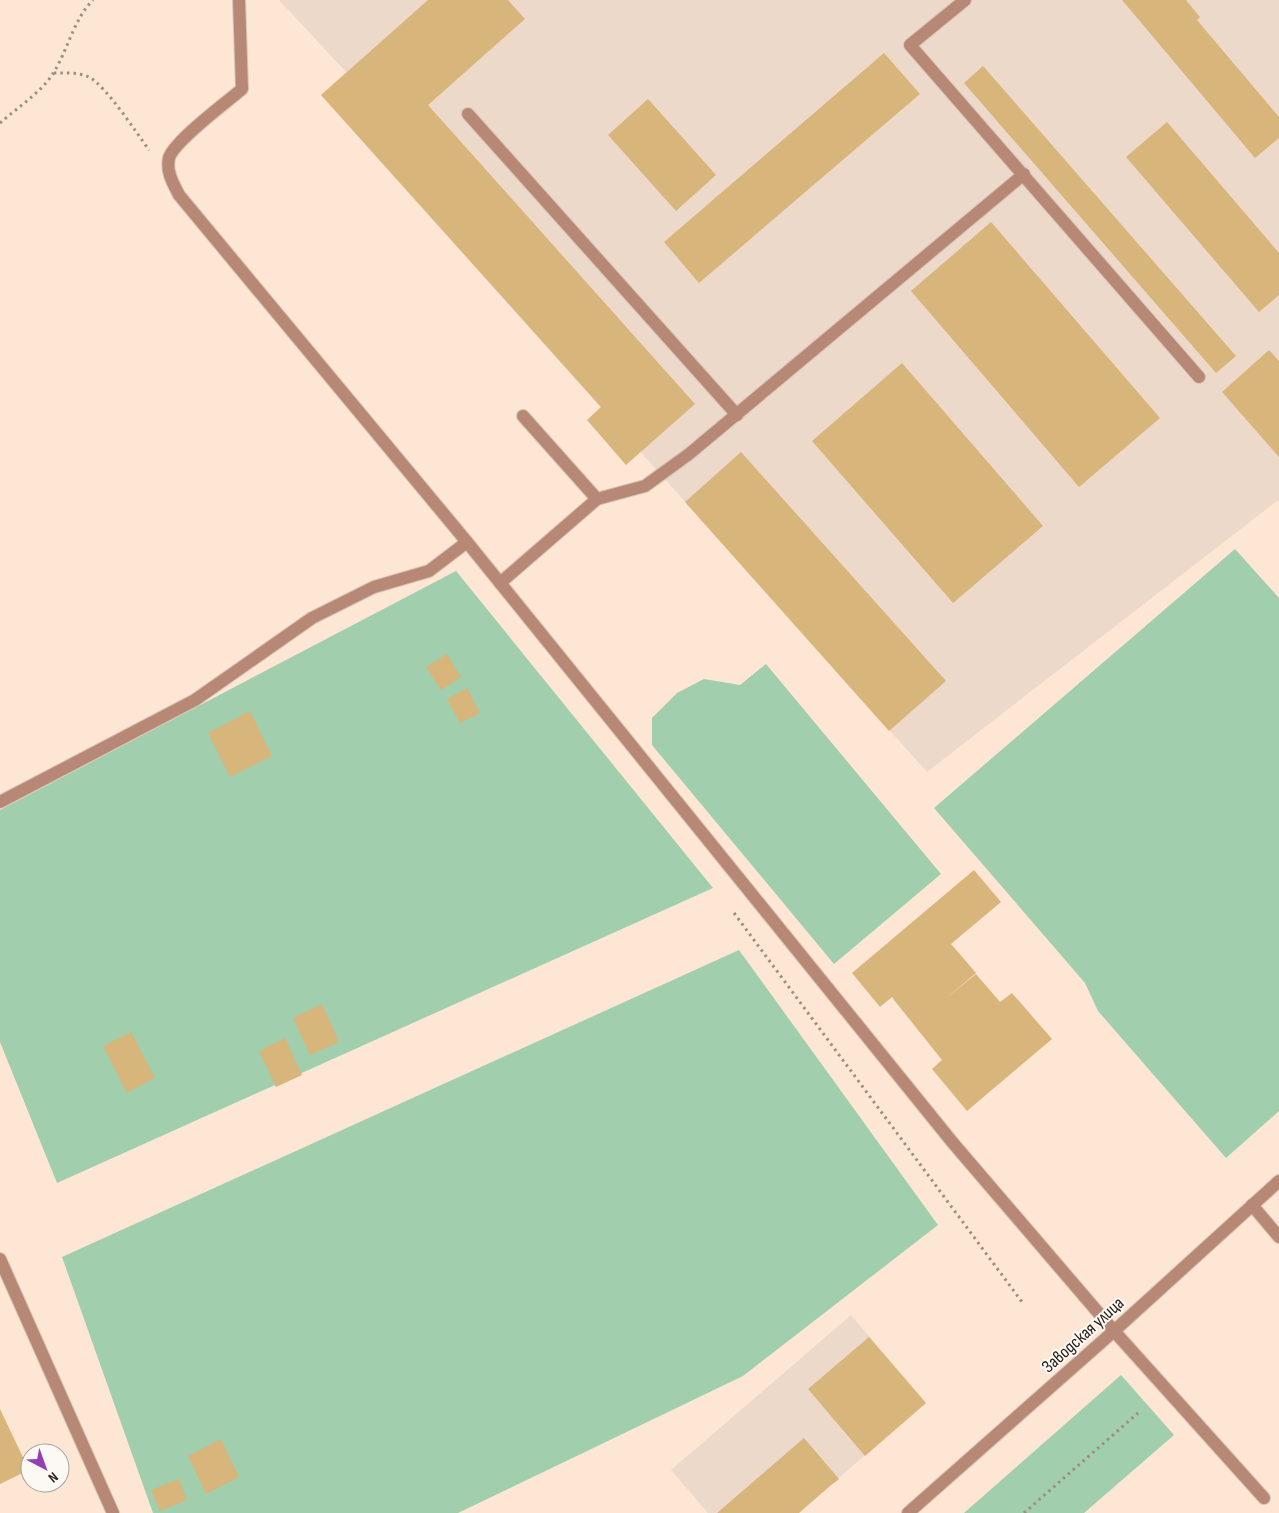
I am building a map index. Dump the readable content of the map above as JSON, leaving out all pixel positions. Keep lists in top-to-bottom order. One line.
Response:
{"streets":{"street":["Заводская улица"]},"north":"bottom right"}
